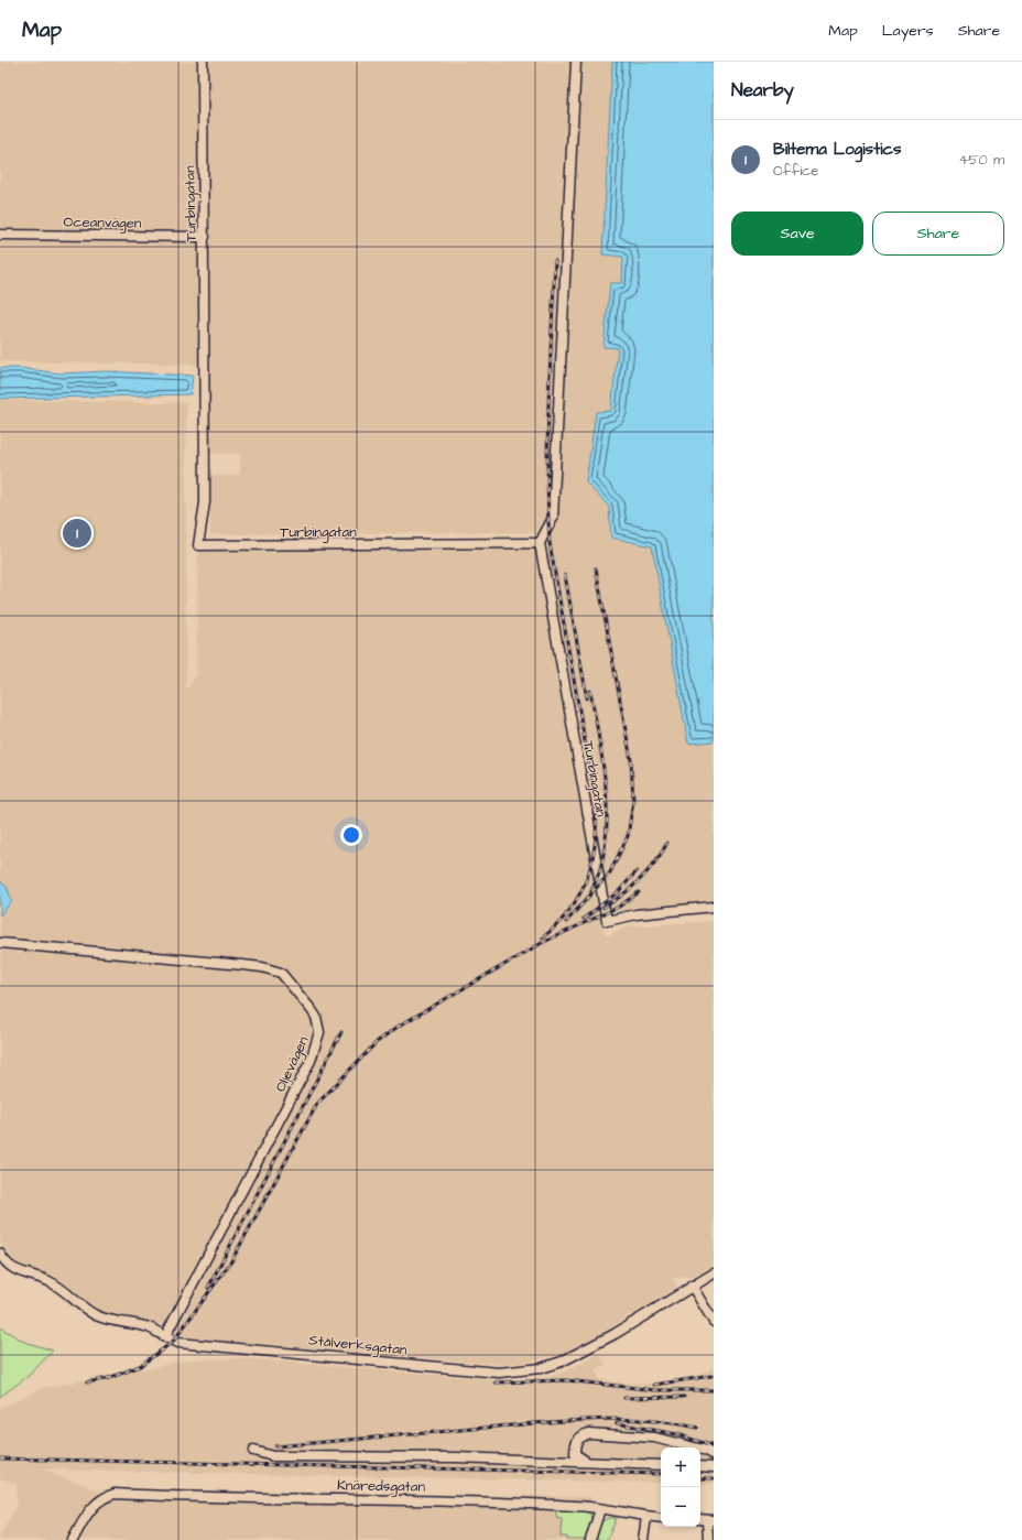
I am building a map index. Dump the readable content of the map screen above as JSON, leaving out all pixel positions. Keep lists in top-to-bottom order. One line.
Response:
{"streets":{"street":["Turbingatan","Oceanvägen","Oljevägen","Stålverksgatan","Knäredsgatan"]},"crossings":[["Turbingatan","Oceanvägen"],["Oljevägen","Stålverksgatan"]],"page":{"header":"Map","nav":["Map","Layers","Share"],"heading":"Nearby","list":[{"mark":"1","name":"Biltema Logistics","note":"Office","value":"450 m"}],"buttons":["Save","Share"],"pins":"1","map_buttons":["+","−"]}}
